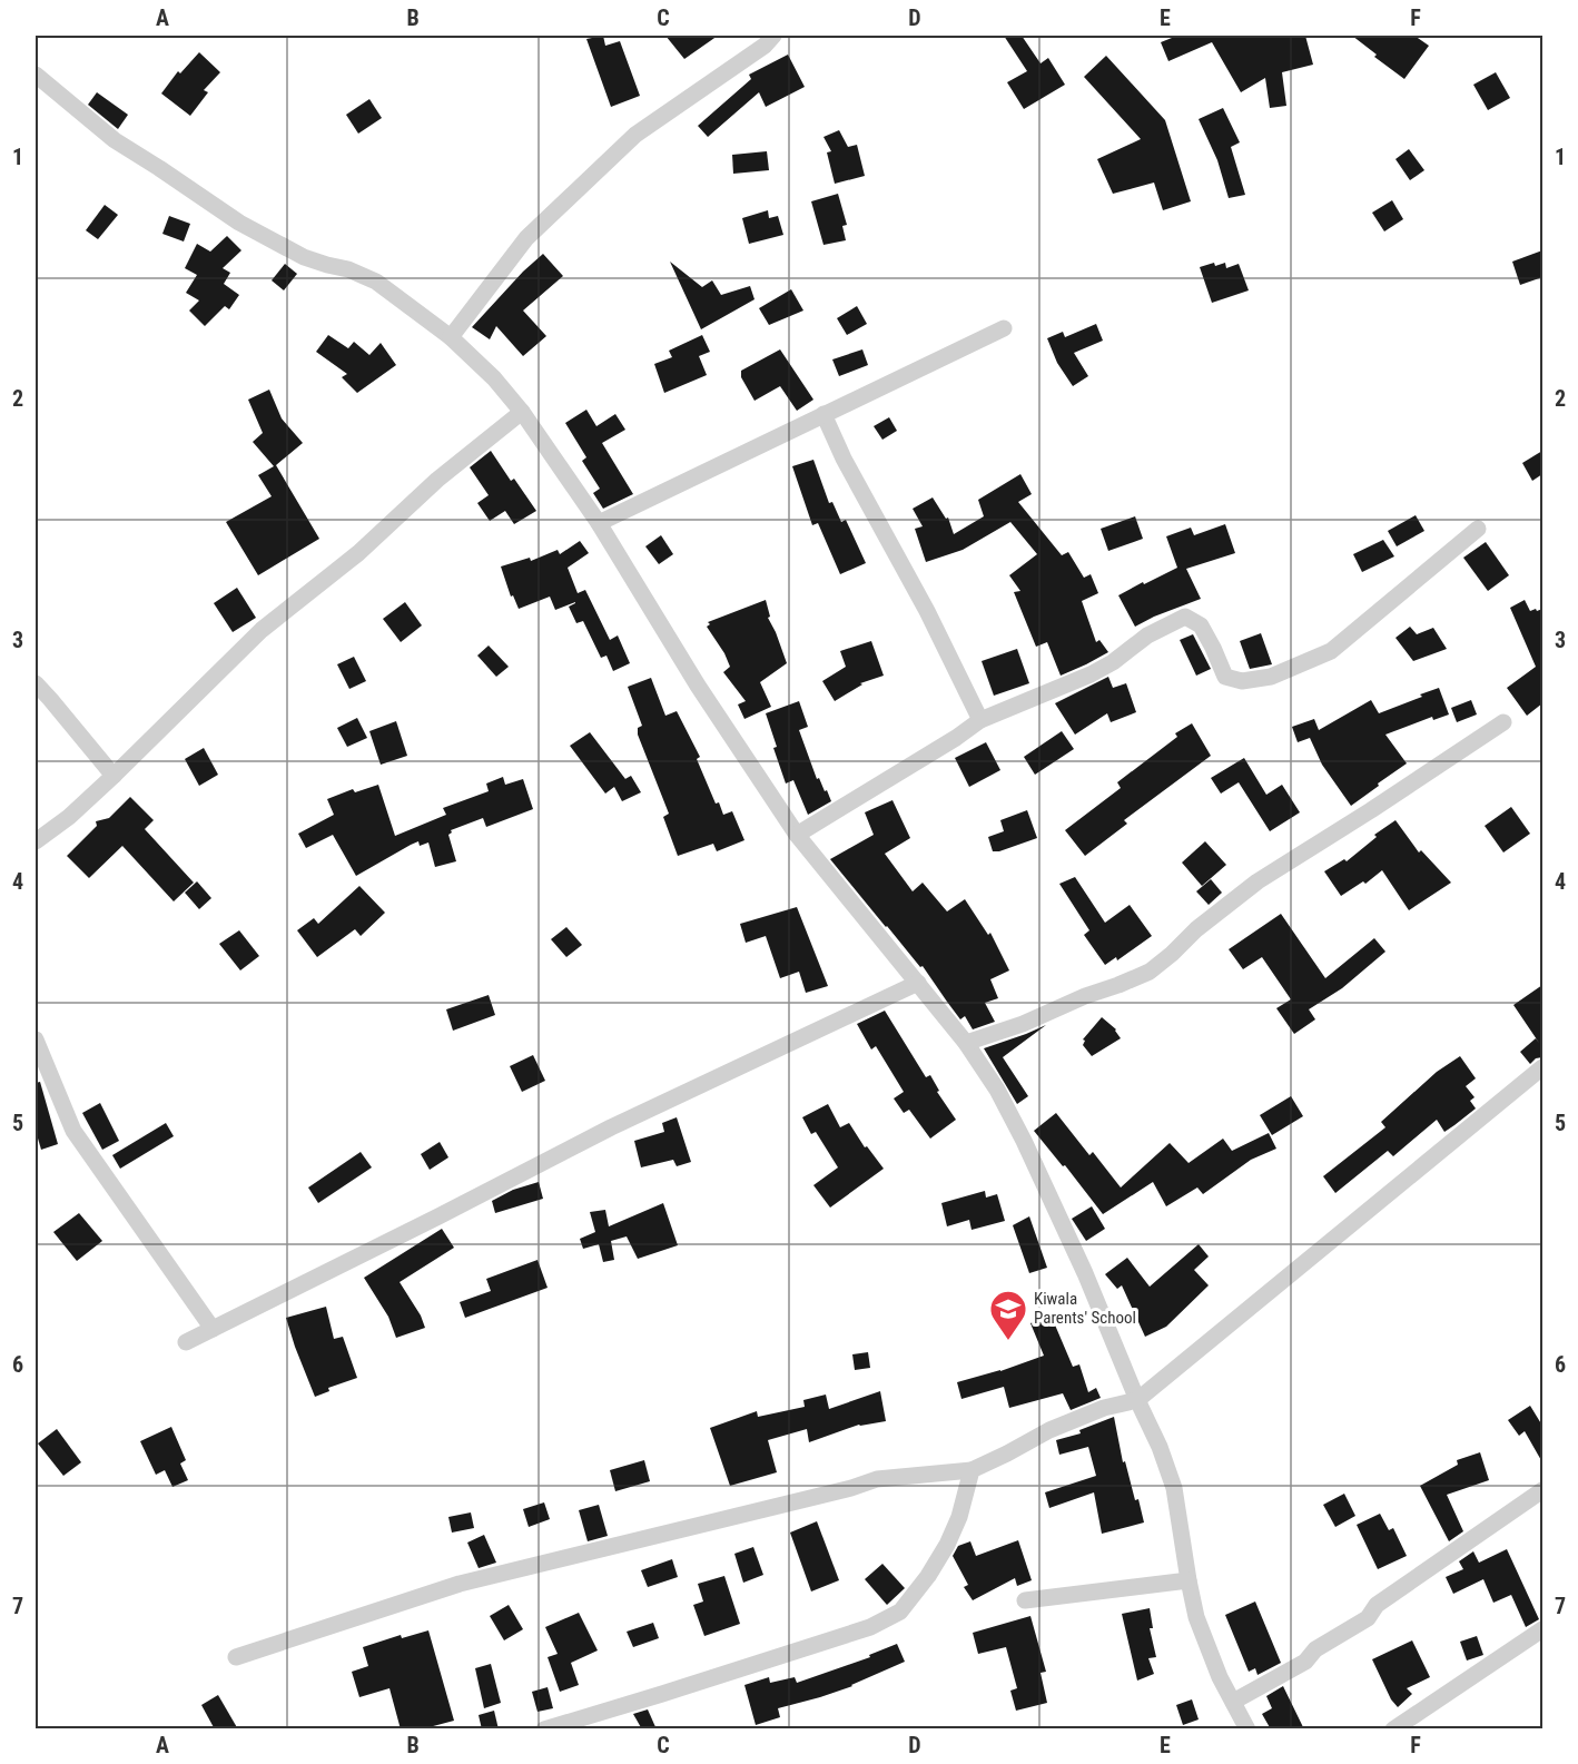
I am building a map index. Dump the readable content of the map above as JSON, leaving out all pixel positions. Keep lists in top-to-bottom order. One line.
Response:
{"places":{"school or university":["Kiwala Parents' School"]},"grid":{"columns":["A","B","C","D","E","F"],"rows":["1","2","3","4","5","6","7"]}}
